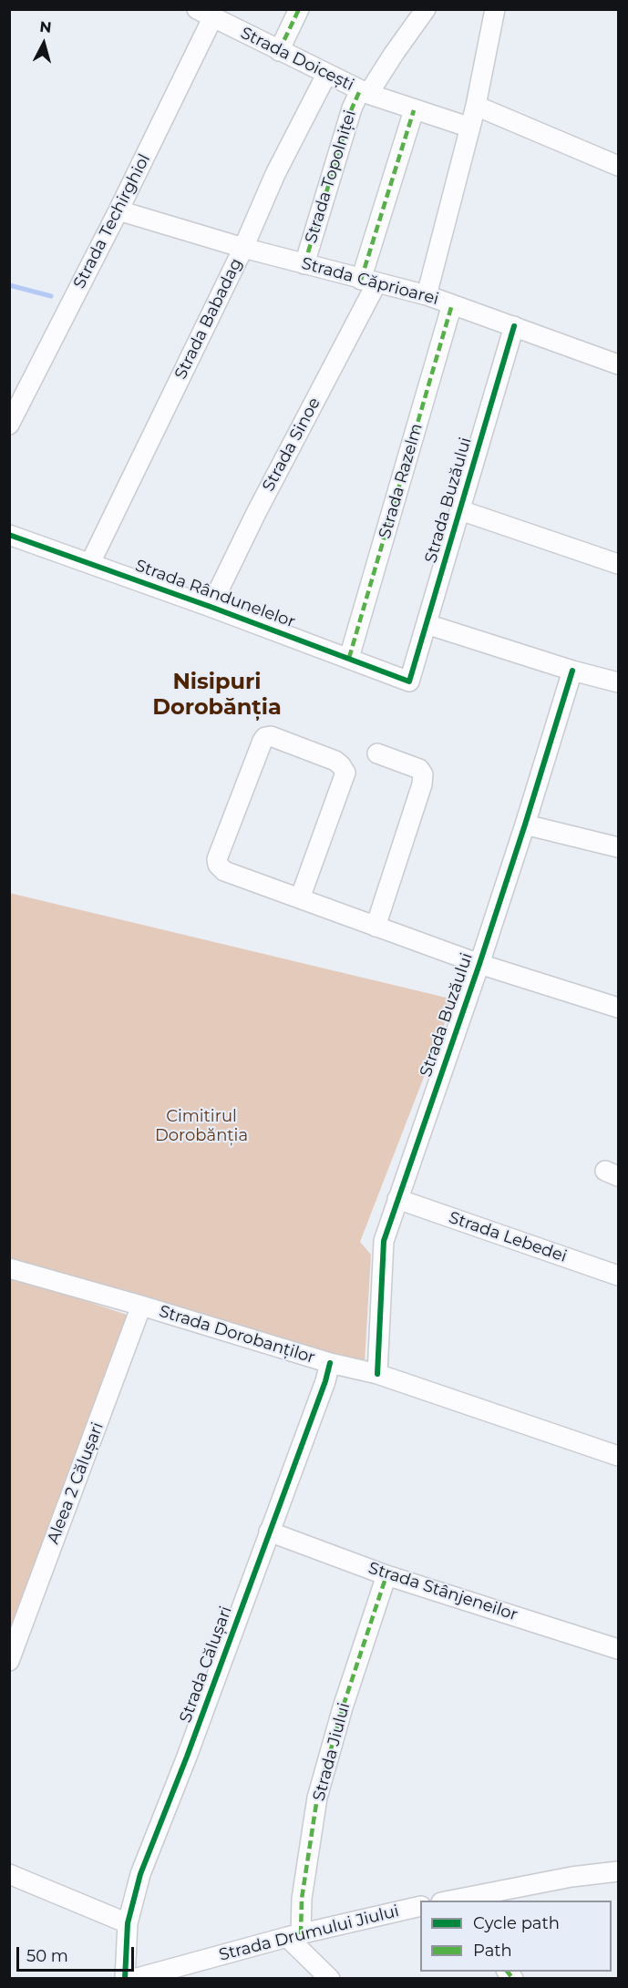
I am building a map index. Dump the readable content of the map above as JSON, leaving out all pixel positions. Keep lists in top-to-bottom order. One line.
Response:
{"streets":{"street":["Strada Doicești","Strada Topolniței","Strada Techirghiol","Strada Căprioarei","Strada Babadag","Strada Sinoe","Strada Razelm","Strada Buzăului","Strada Rândunelelor","Strada Lebedei","Strada Dorobanților","Aleea 2 Călușari","Strada Stânjeneilor","Strada Călușari","Strada Jiului","Strada Drumului Jiului"]},"crossings":[["Strada Doicești","Strada Topolniței"],["Strada Doicești","Strada Techirghiol"],["Strada Doicești","Strada Babadag"],["Strada Doicești","Strada Sinoe"],["Strada Topolniței","Strada Căprioarei"],["Strada Techirghiol","Strada Căprioarei"],["Strada Căprioarei","Strada Babadag"],["Strada Căprioarei","Strada Sinoe"],["Strada Căprioarei","Strada Razelm"],["Strada Căprioarei","Strada Buzăului"],["Strada Babadag","Strada Rândunelelor"],["Strada Sinoe","Strada Rândunelelor"],["Strada Razelm","Strada Rândunelelor"],["Strada Buzăului","Strada Rândunelelor"],["Strada Buzăului","Strada Lebedei"],["Strada Buzăului","Strada Dorobanților"],["Strada Dorobanților","Aleea 2 Călușari"],["Strada Dorobanților","Strada Călușari"],["Strada Stânjeneilor","Strada Călușari"],["Strada Stânjeneilor","Strada Jiului"],["Strada Jiului","Strada Drumului Jiului"]],"districts":["Nisipuri Dorobănția"],"parks":["Cimitirul Dorobănția"],"legend":["Cycle path","Path"],"scale_bar":"50 m","north":"top"}
